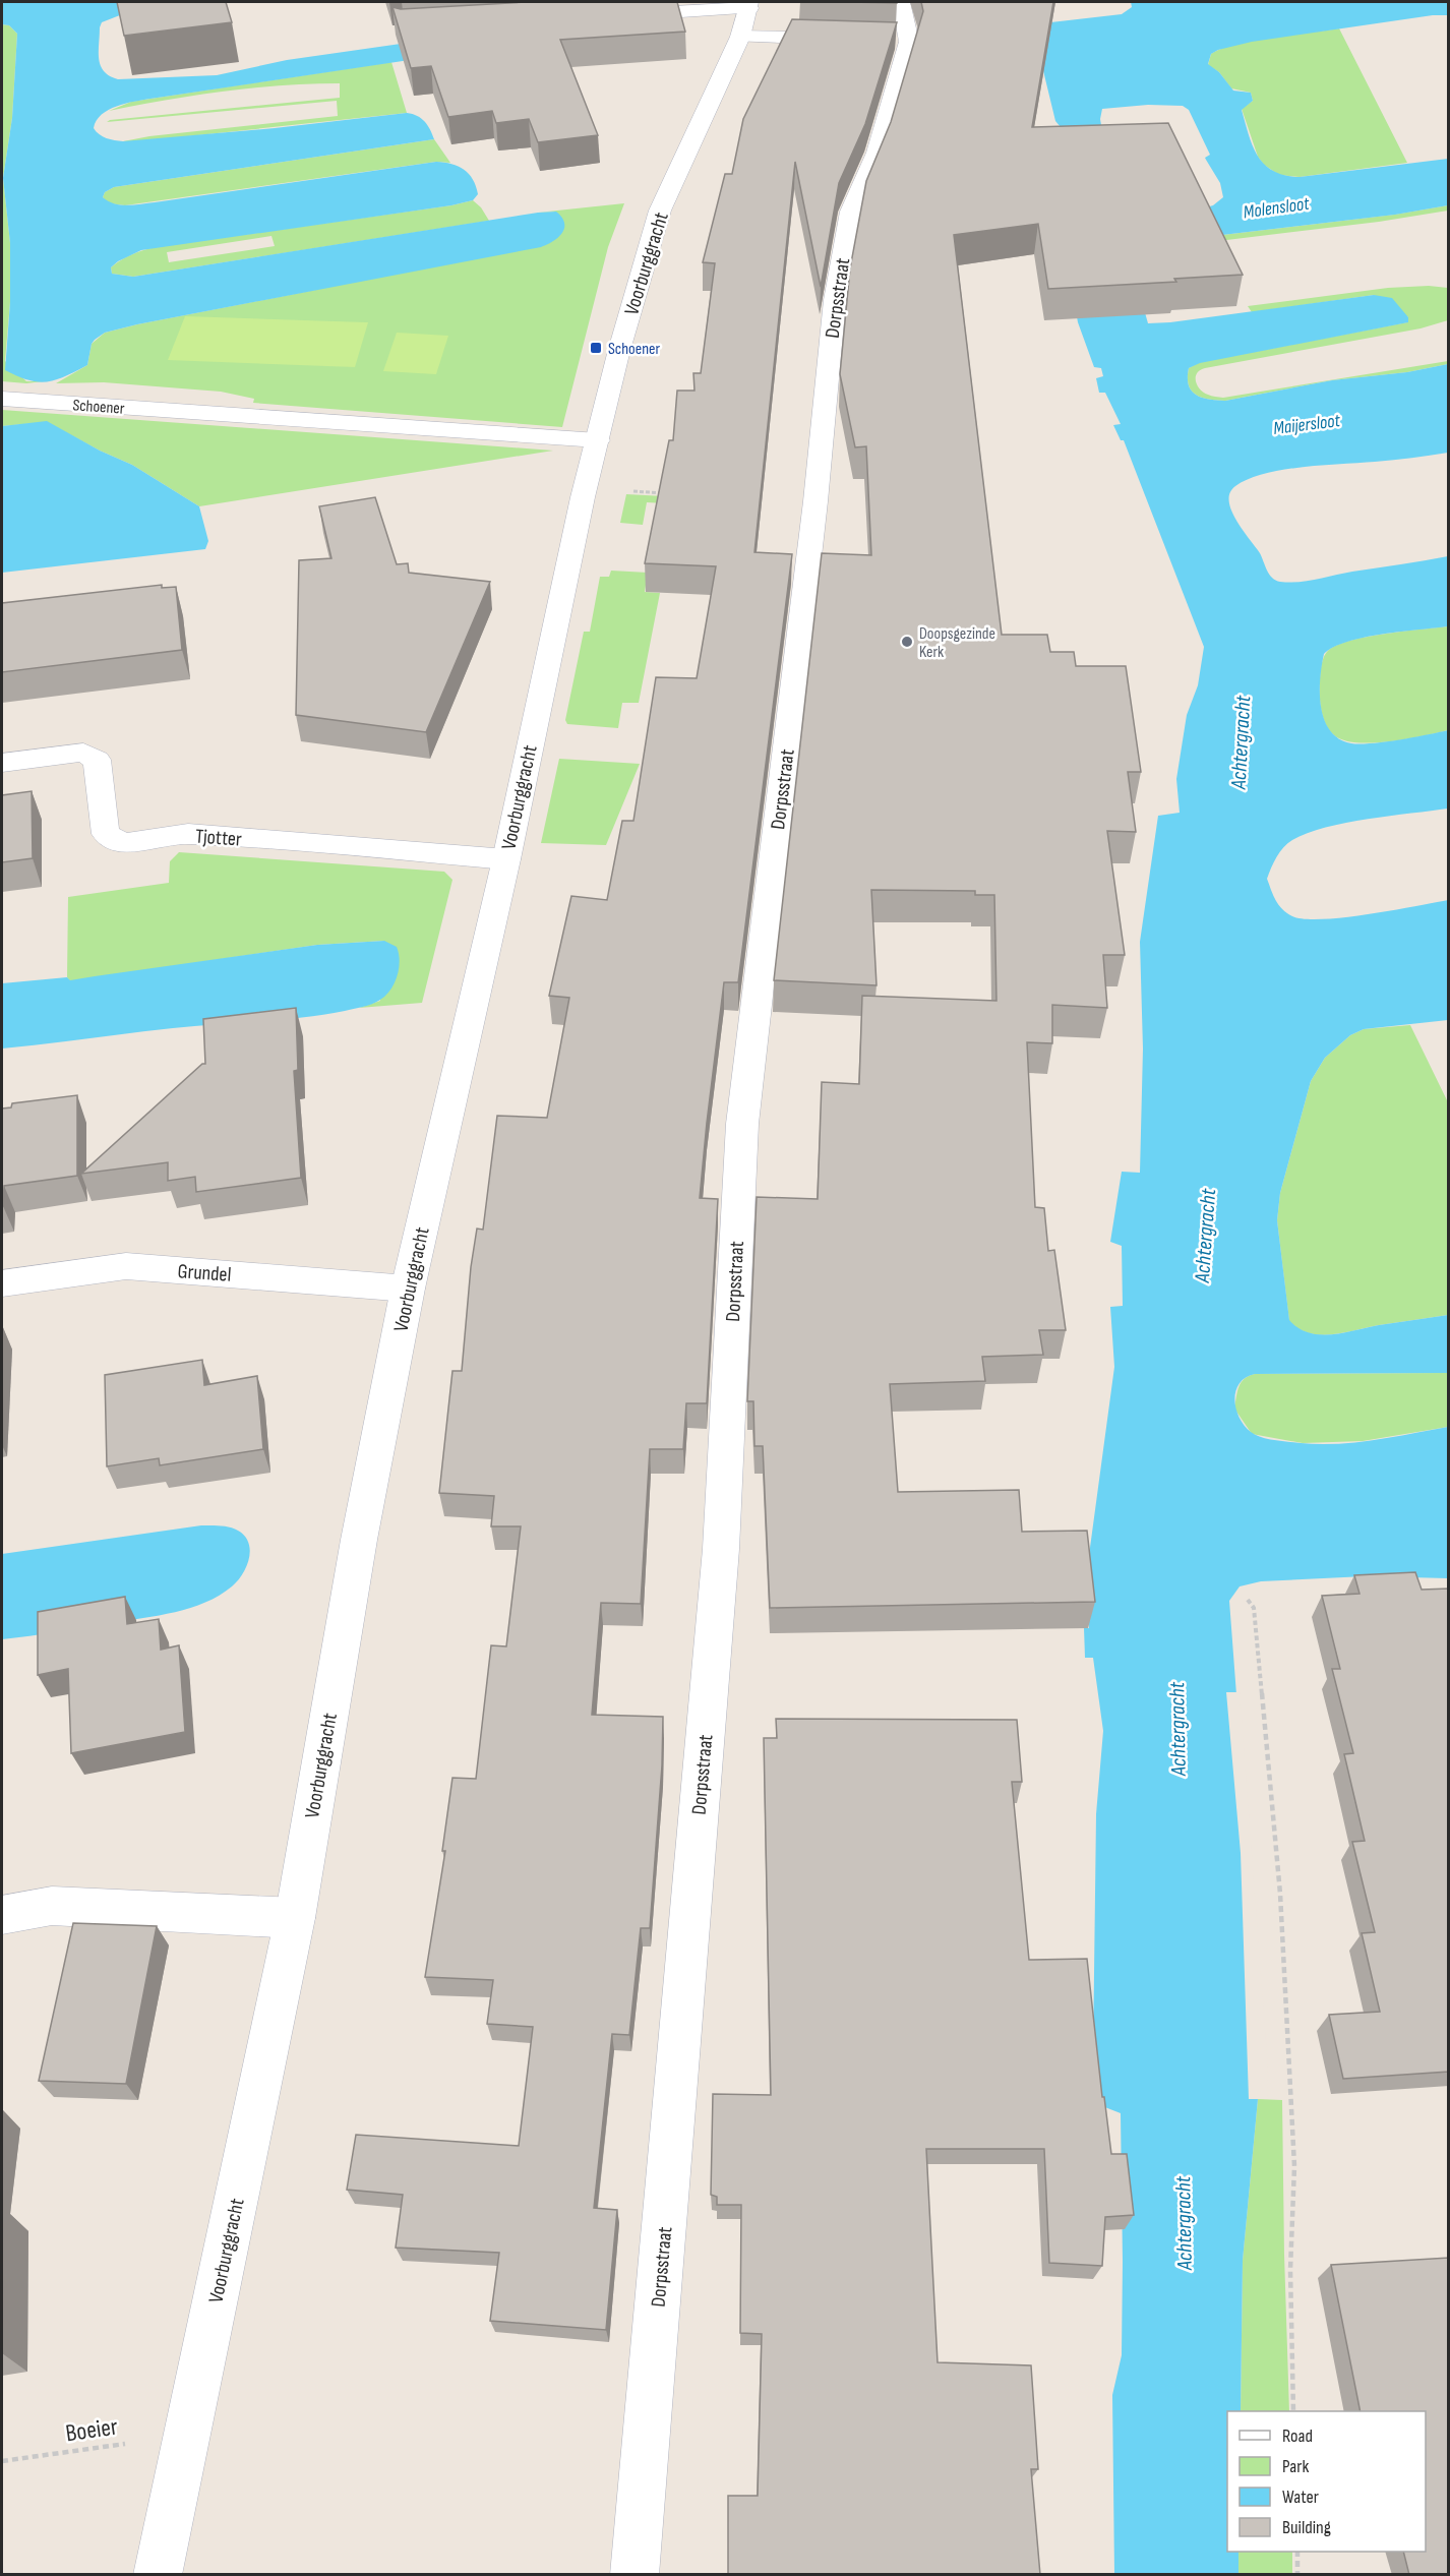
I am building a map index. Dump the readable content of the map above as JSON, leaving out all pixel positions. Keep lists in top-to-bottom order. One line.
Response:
{"streets":{"street":["Voorburggracht","Dorpsstraat","Schoener","Tjotter","Grundel"],"path":["Boeier"]},"crossings":[["Voorburggracht","Schoener"],["Voorburggracht","Tjotter"],["Voorburggracht","Grundel"],["Voorburggracht","Boeier"]],"water":["Molensloot","Maijersloot","Achtergracht"],"places":{"transit":["Schoener"],"other":["Doopsgezinde Kerk"]},"legend":["Road","Park","Water","Building"]}
